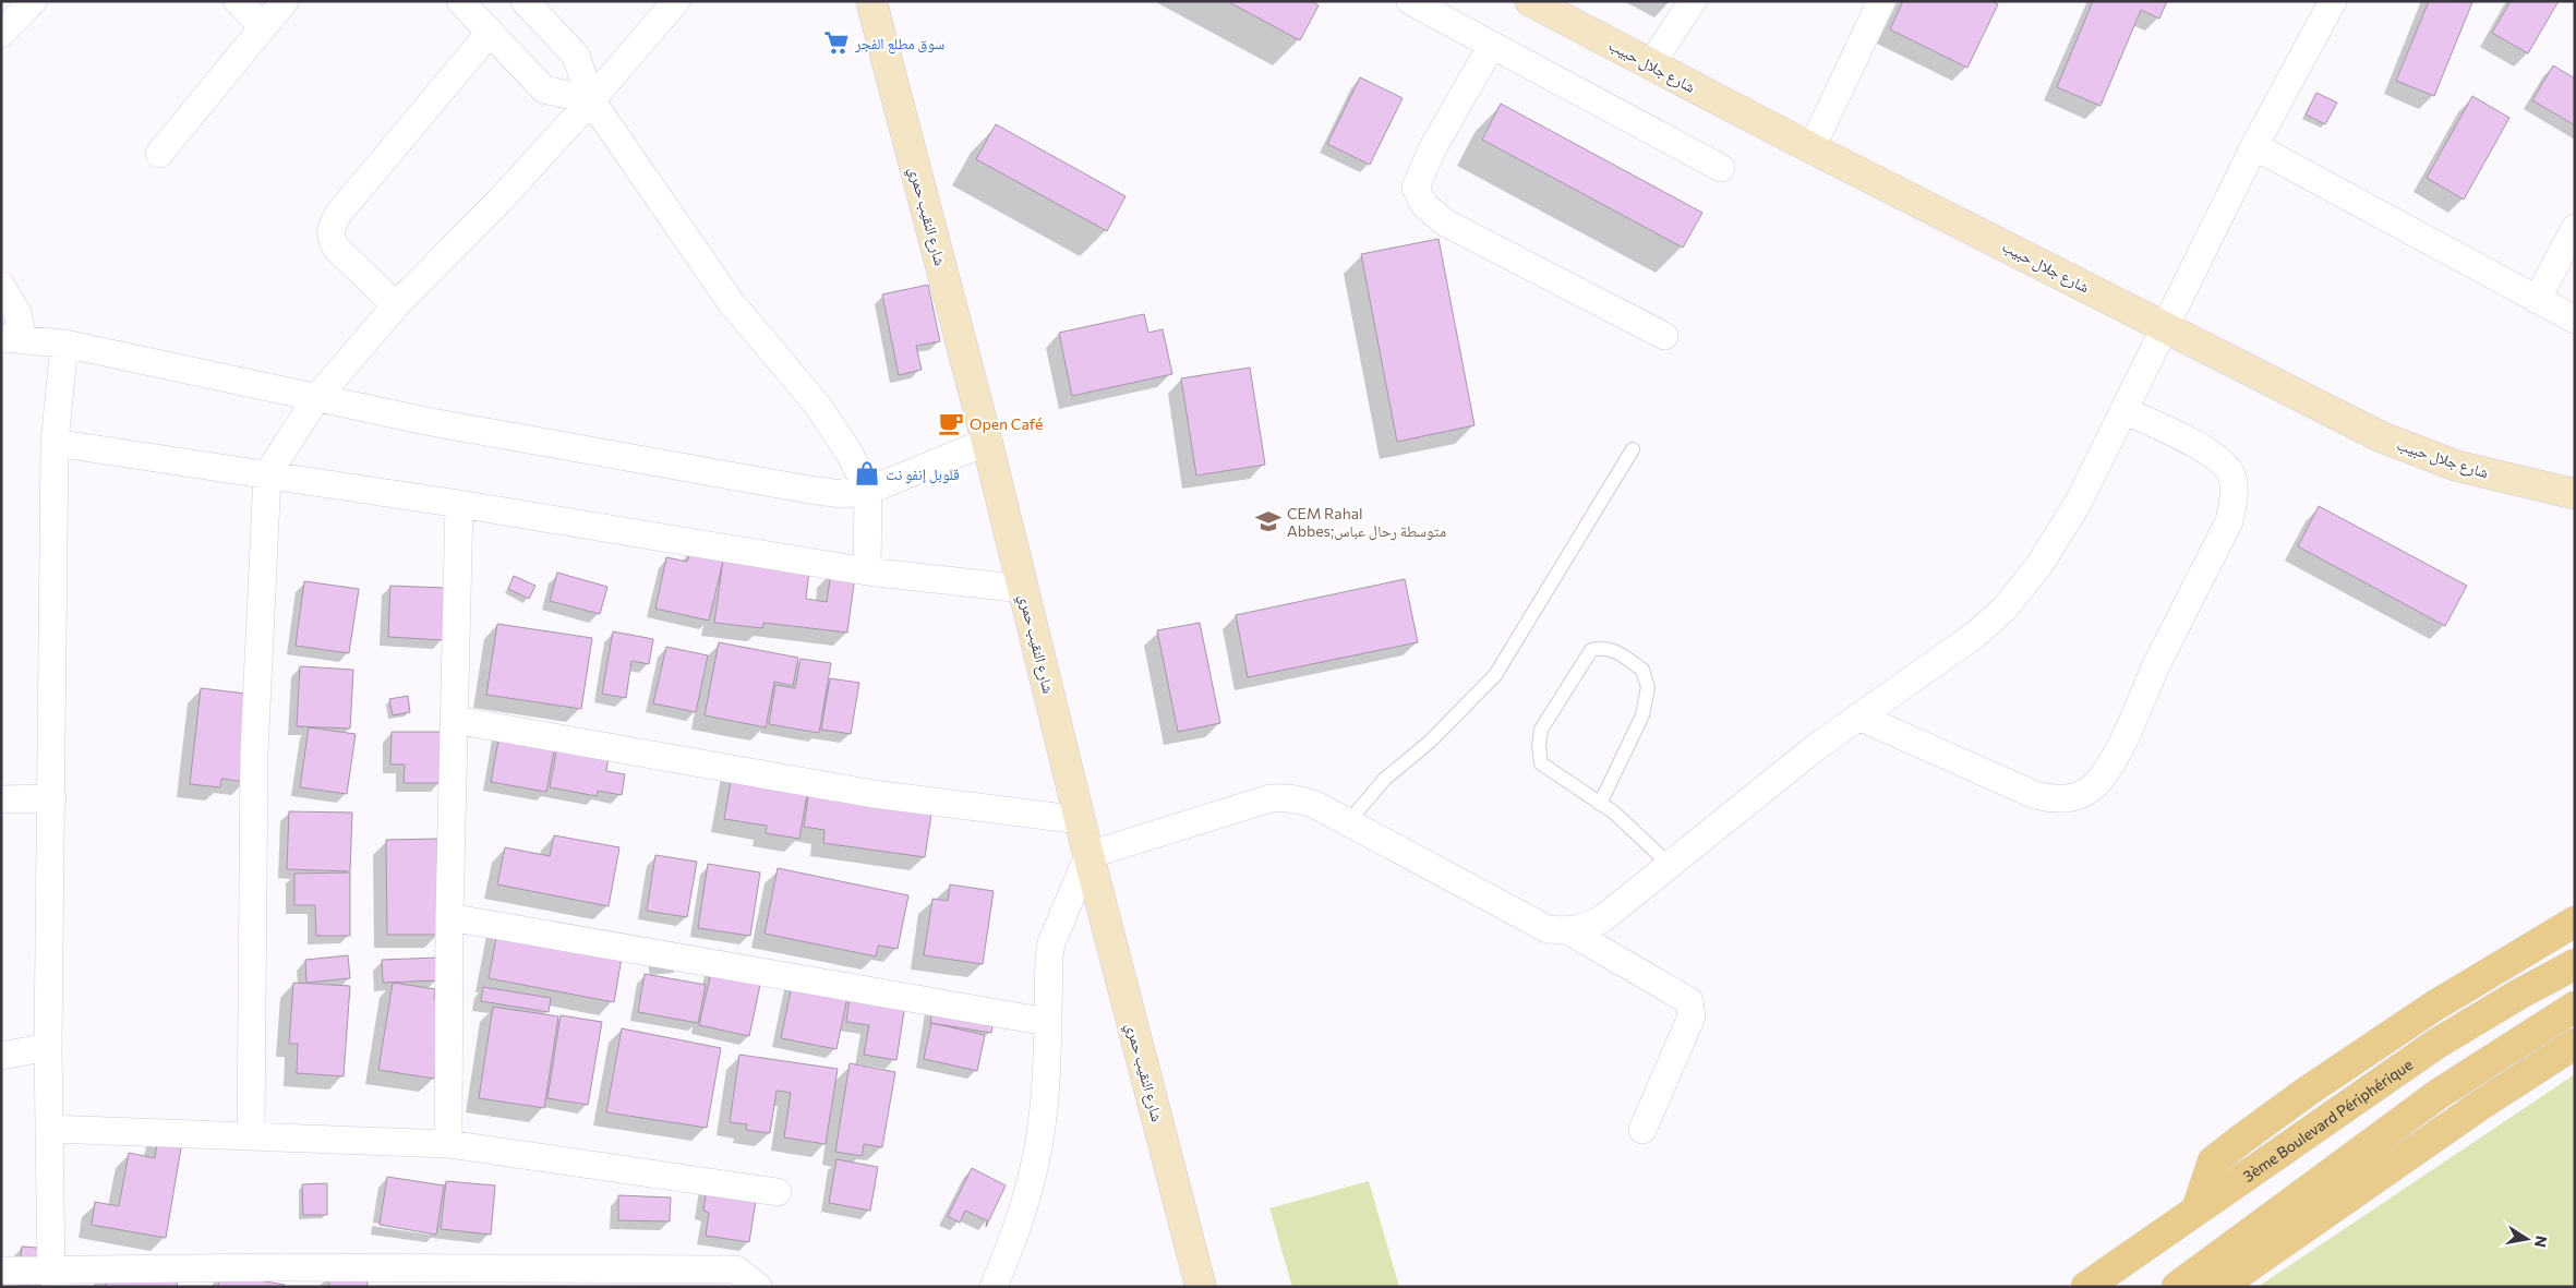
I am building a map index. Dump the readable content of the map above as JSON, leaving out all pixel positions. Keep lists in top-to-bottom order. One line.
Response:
{"streets":{"main road":["شارع جلال حبيب","شارع النقيب حمري","3ème Boulevard Périphérique"]},"places":{"supermarket":["سوق مطلع الفجر"],"cafe":["Open Café"],"shop":["قلوبل إنفو نت"],"school or university":["CEM Rahal Abbes;متوسطة رحال عباس"]},"north":"right"}
